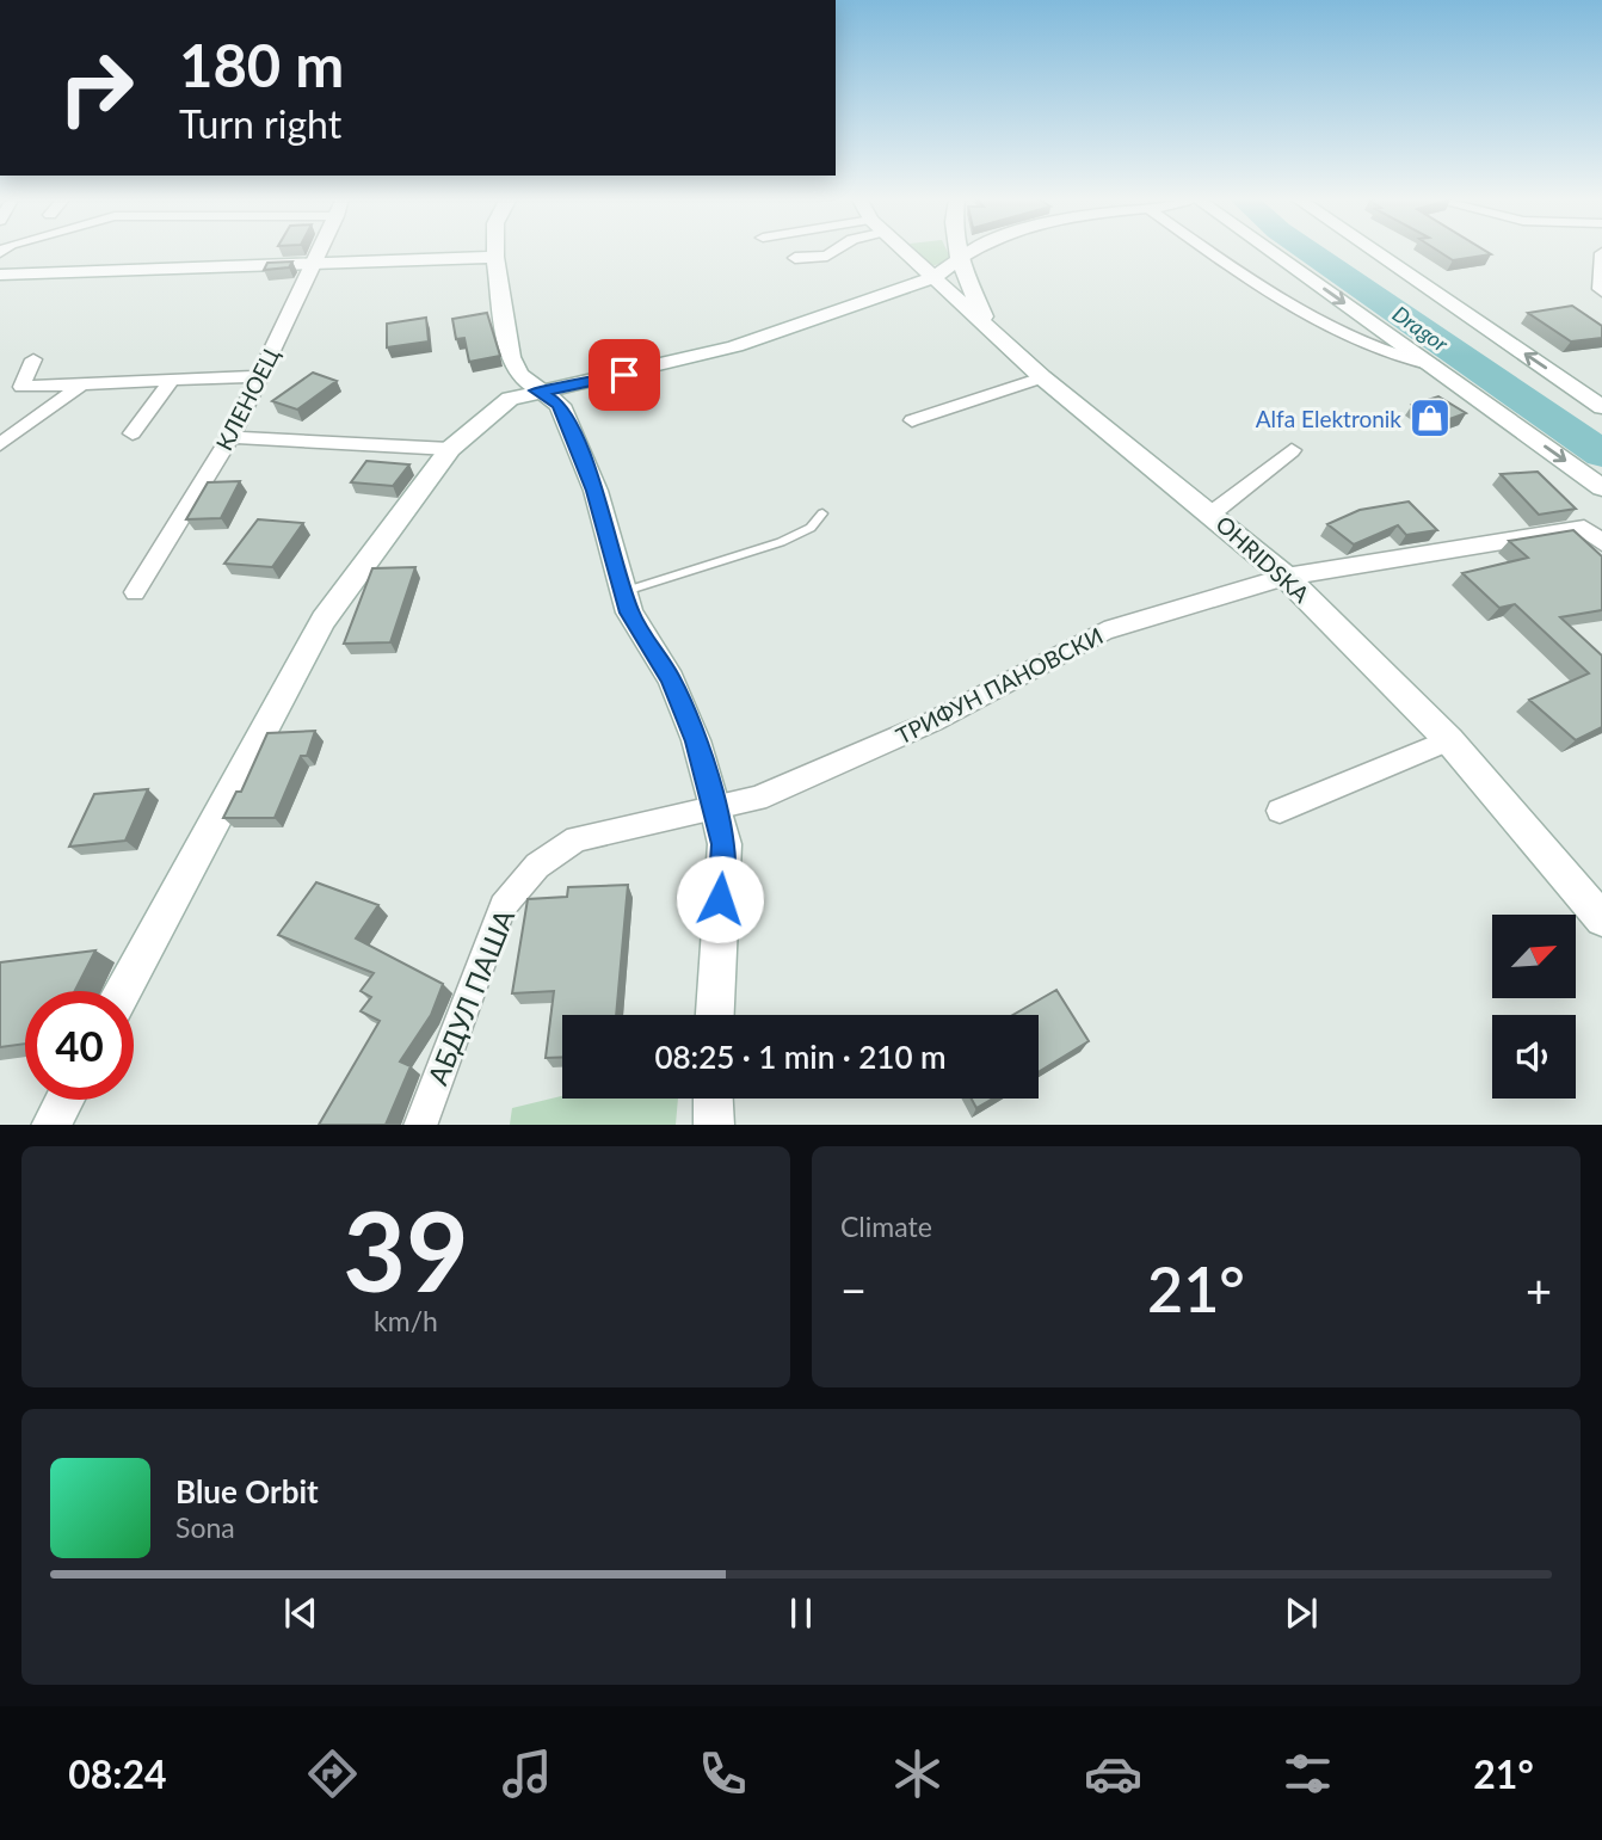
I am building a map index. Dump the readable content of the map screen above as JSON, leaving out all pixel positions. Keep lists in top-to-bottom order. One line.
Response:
{"streets":{"street":["КЛЕНОЕЦ","OHRIDSKA","ТРИФУН ПАНОВСКИ","АБДУЛ ПАША"]},"crossings":[["OHRIDSKA","ТРИФУН ПАНОВСКИ"],["ТРИФУН ПАНОВСКИ","АБДУЛ ПАША"]],"water":["Dragor"],"places":{"shop":["Alfa Elektronik"]},"north":"top right","page":{"turn":["180 m","Turn right"],"limit":"40","trip":"08:25 · 1 min · 210 m","tile":[["39","km/h"],"Climate"],"heat":["−","21°","+"],"song":["Blue Orbit","Sona"],"tabs":["08:24","21°"]}}
